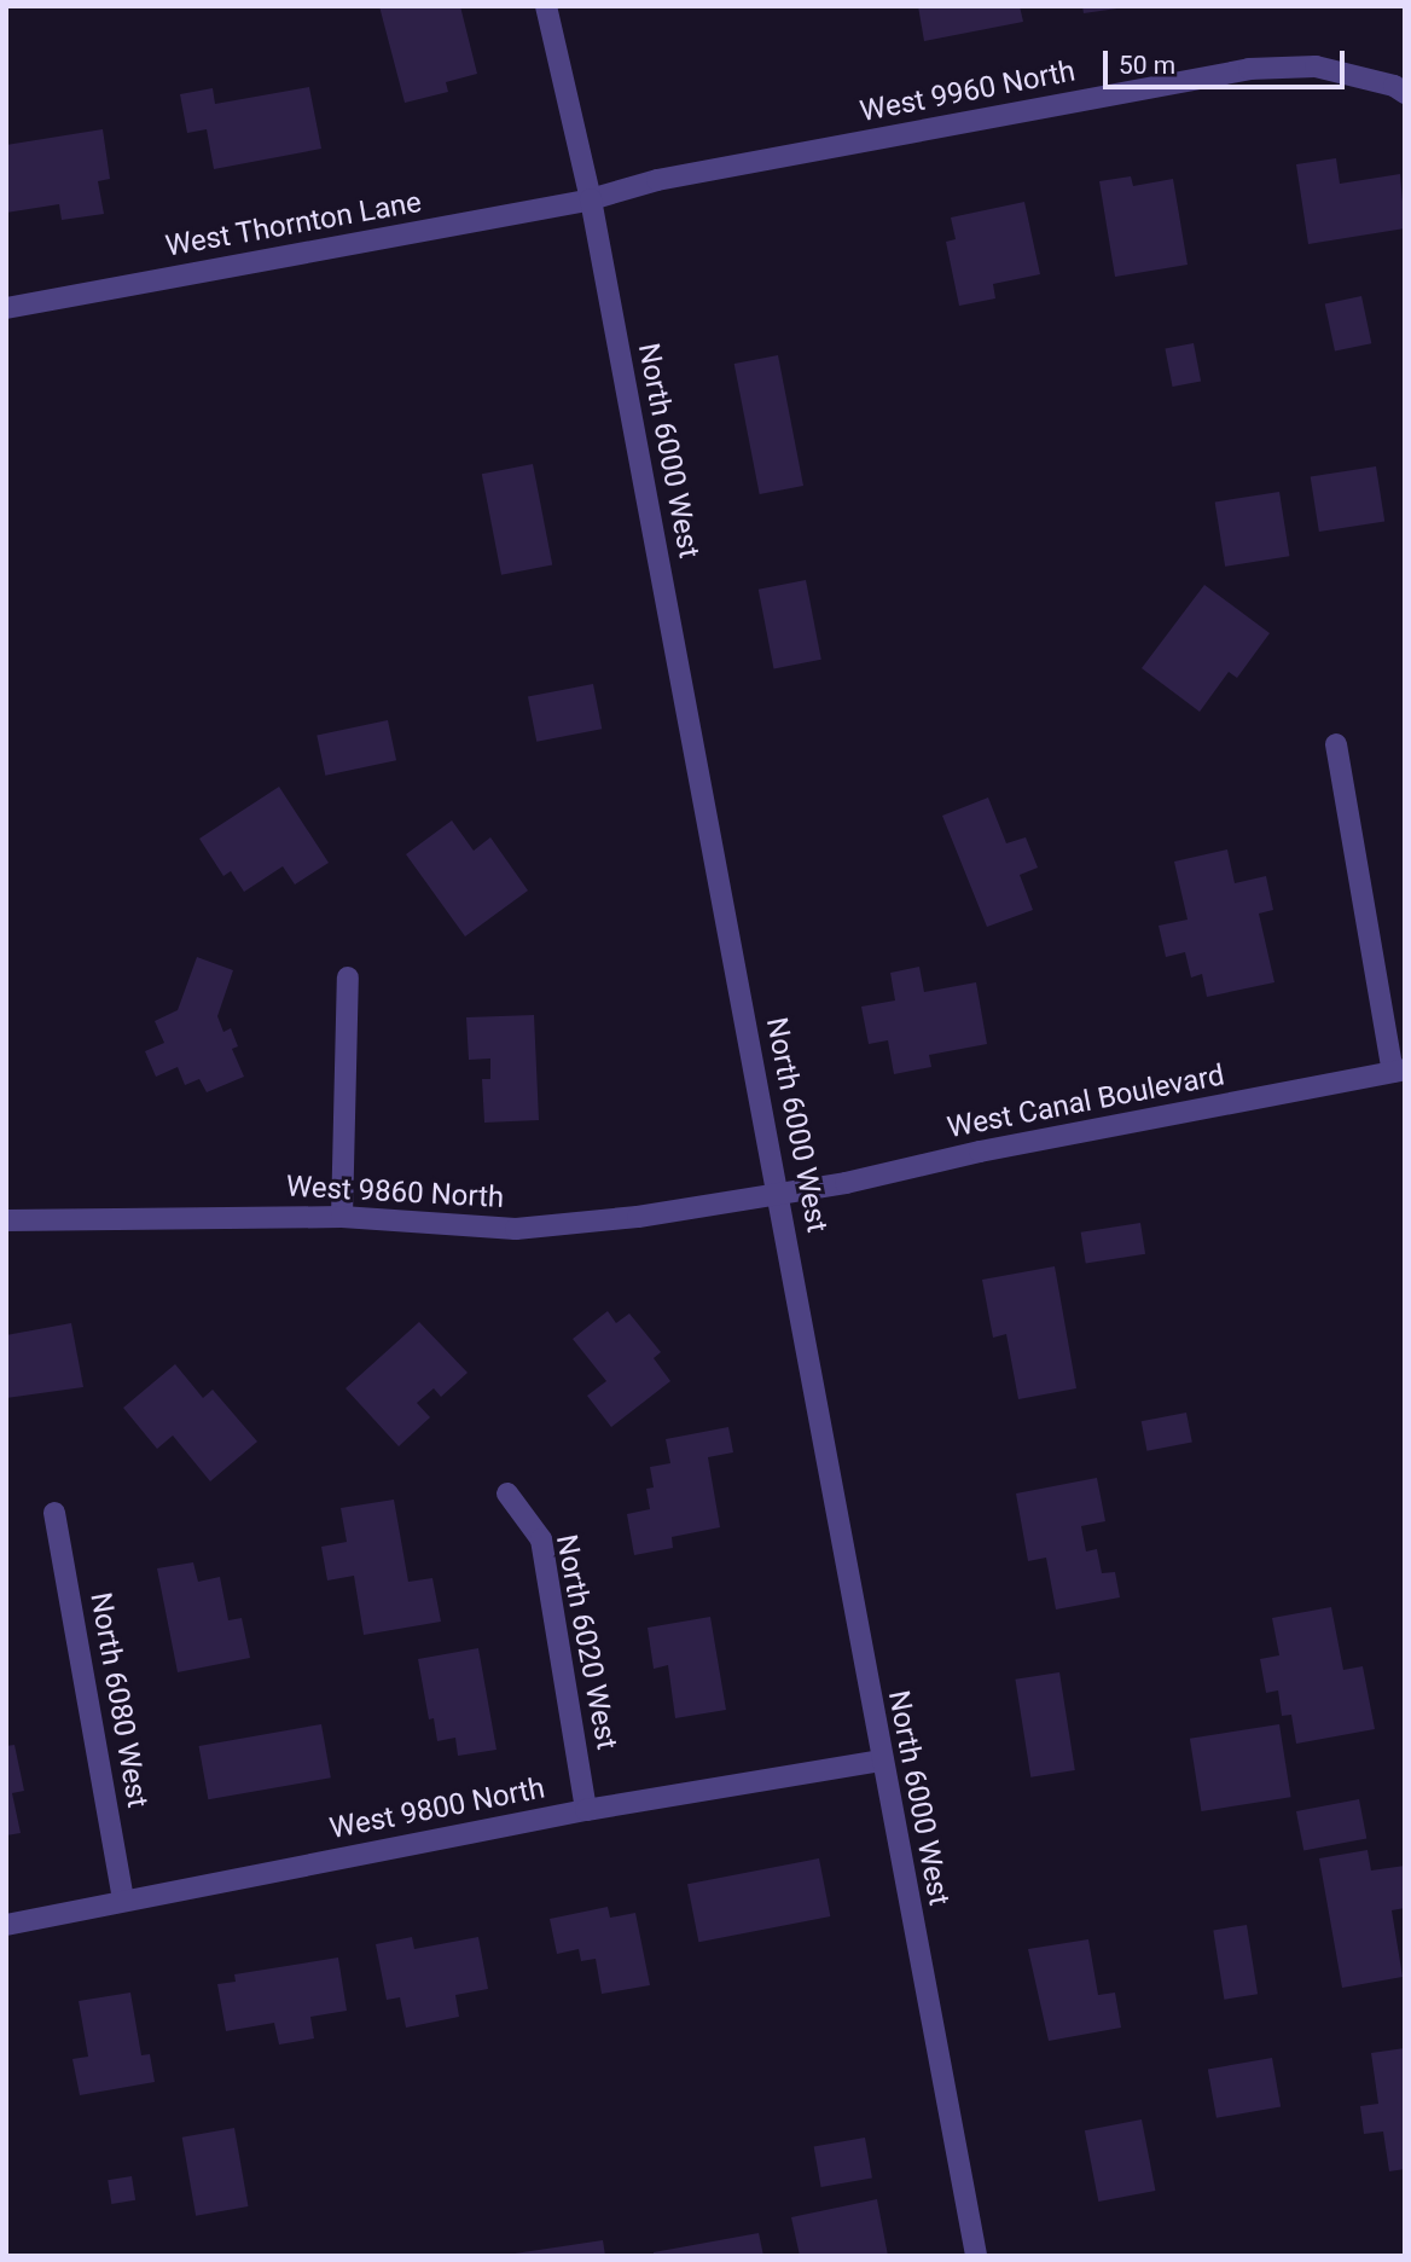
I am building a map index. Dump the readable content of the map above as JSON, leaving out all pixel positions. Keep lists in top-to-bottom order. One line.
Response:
{"streets":{"street":["West 9960 North","West Thornton Lane","North 6000 West","West Canal Boulevard","West 9860 North","North 6020 West","North 6080 West","West 9800 North"]},"crossings":[["West 9960 North","West Thornton Lane"],["West 9960 North","North 6000 West"],["West Thornton Lane","North 6000 West"],["North 6000 West","West Canal Boulevard"],["North 6000 West","West 9860 North"],["North 6000 West","West 9800 North"],["West Canal Boulevard","West 9860 North"],["North 6020 West","West 9800 North"],["North 6080 West","West 9800 North"]],"scale_bar":"50 m"}
